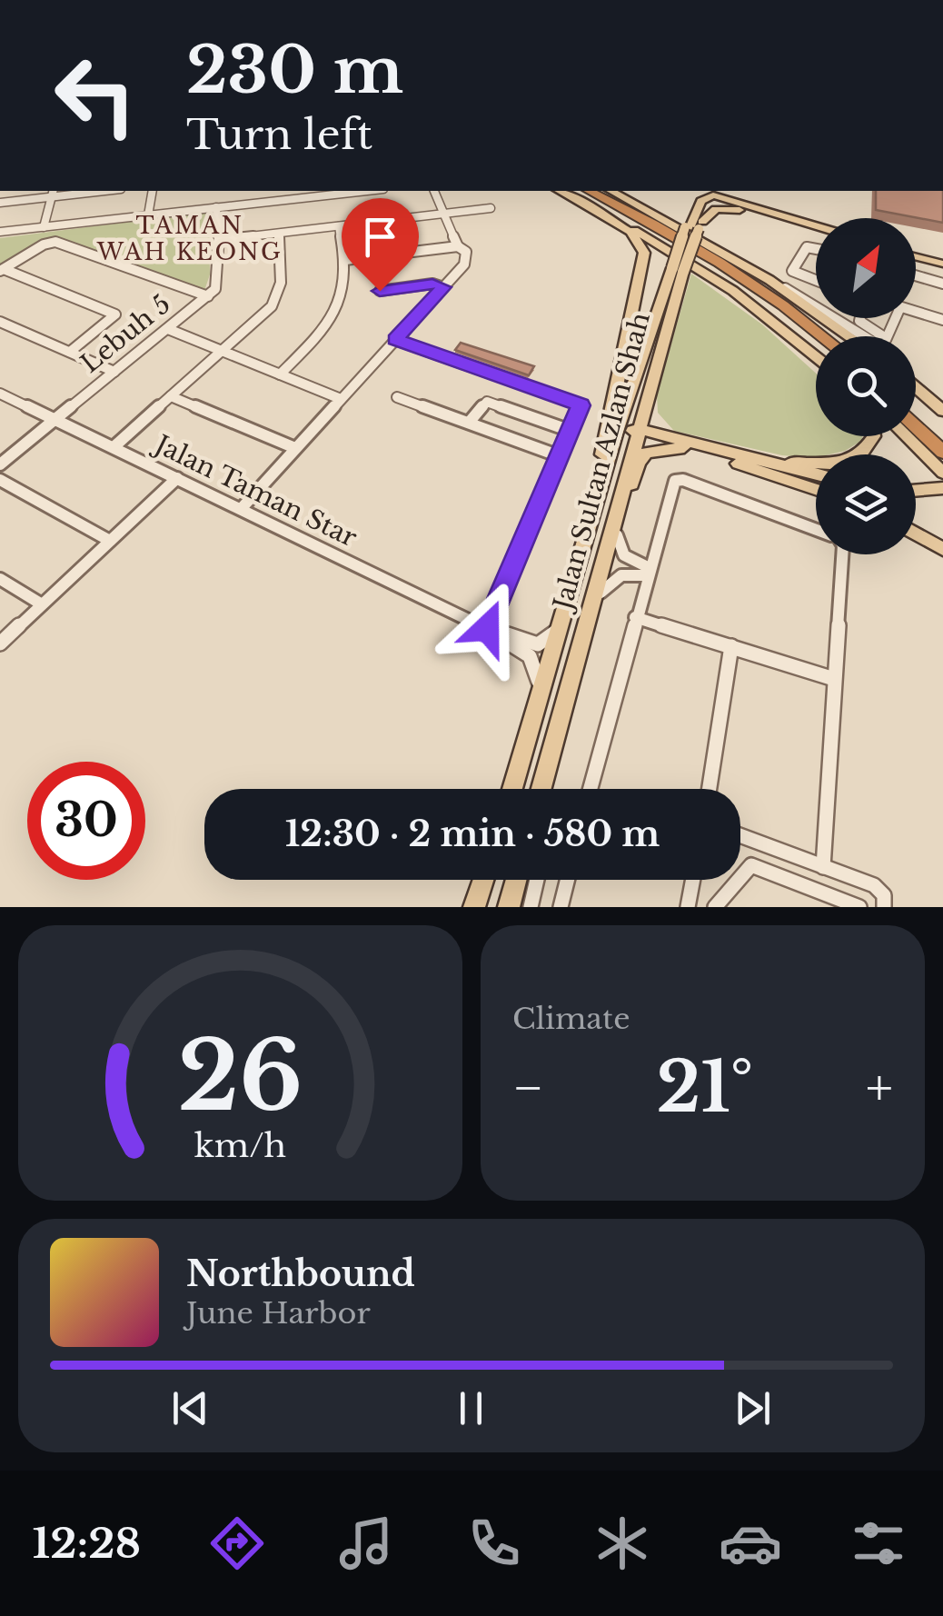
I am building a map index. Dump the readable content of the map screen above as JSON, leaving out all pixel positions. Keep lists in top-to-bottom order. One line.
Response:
{"streets":{"main road":["Jalan Sultan Azlan Shah"],"street":["Lebuh 5","Jalan Taman Star"]},"crossings":[["Lebuh 5","Jalan Taman Star"],["Jalan Sultan Azlan Shah","Jalan Taman Star"]],"districts":["TAMAN WAH KEONG"],"north":"top right","page":{"turn":["230 m","Turn left"],"limit":"30","trip":"12:30 · 2 min · 580 m","tile":"Climate","heat":["−","21°","+"],"song":["Northbound","June Harbor"],"tabs":"12:28","gauge":["26","km/h"]}}
